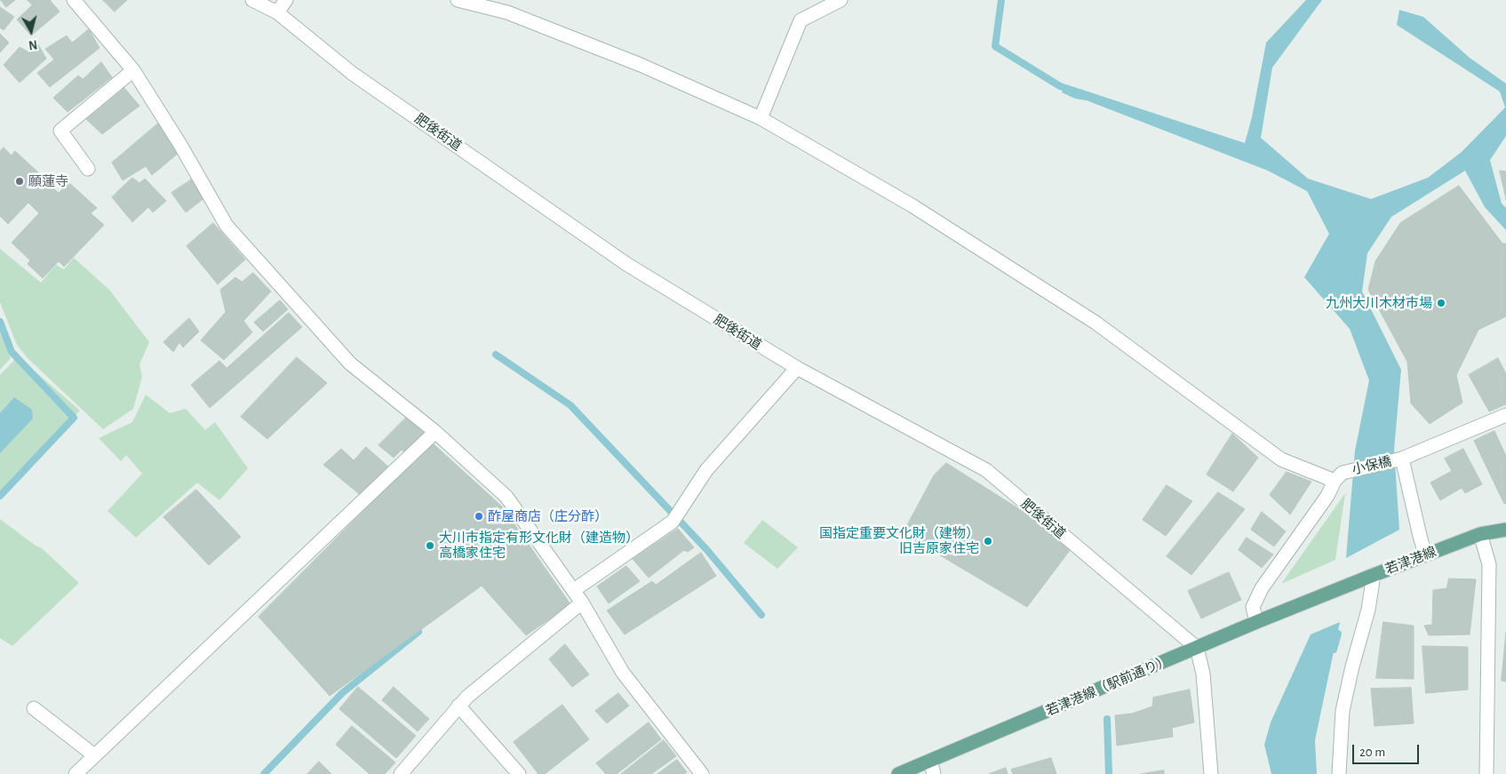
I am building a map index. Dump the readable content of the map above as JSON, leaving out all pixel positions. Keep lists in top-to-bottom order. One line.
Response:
{"streets":{"main road":["若津港線","若津港線（駅前通り）"],"street":["肥後街道","小保橋"]},"crossings":[["肥後街道","若津港線（駅前通り）"],["若津港線","若津港線（駅前通り）"]],"places":["願蓮寺","九州大川木材市場","酢屋商店（庄分酢）","国指定重要文化財（建物） 旧吉原家住宅","大川市指定有形文化財（建造物） 高橋家住宅"],"scale_bar":"20 m","north":"bottom"}
